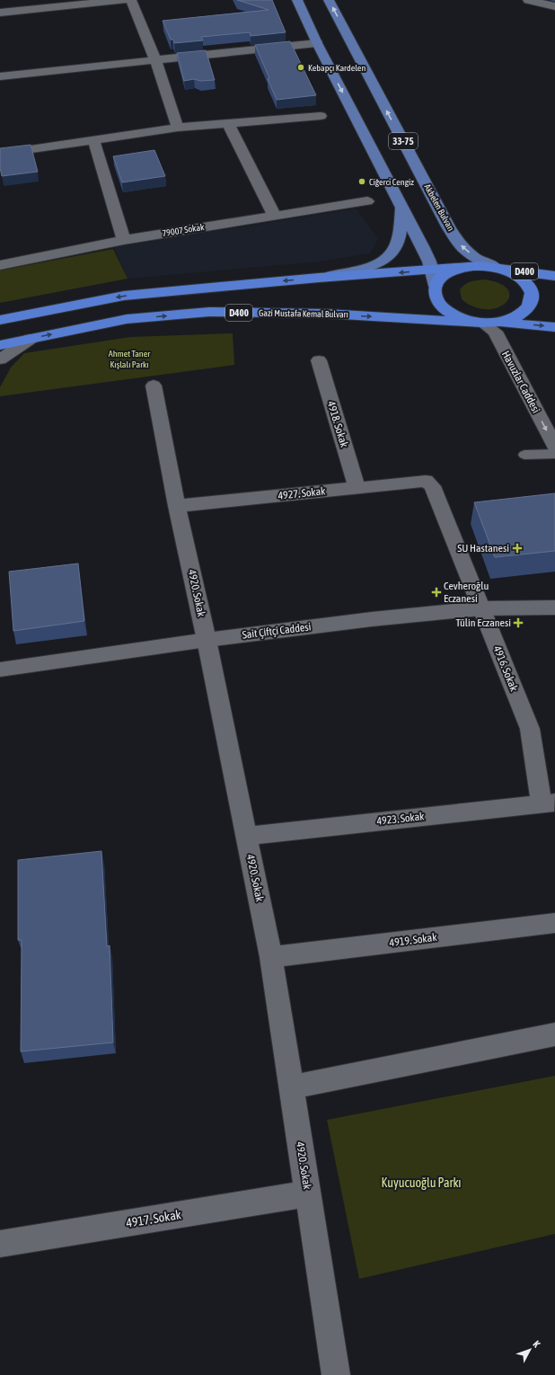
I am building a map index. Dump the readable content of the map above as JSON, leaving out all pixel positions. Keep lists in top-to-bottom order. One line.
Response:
{"streets":{"highway":["D400","Gazi Mustafa Kemal Bulvarı"],"main road":["33-75","Akbelen Bulvarı"],"street":["79007 Sokak","Havuzlar Caddesi","4918. Sokak","4927. Sokak","4920. Sokak","Sait Çiftçi Caddesi","4916. Sokak","4923. Sokak","4919. Sokak","4917. Sokak"]},"crossings":[["33-75","Akbelen Bulvarı"],["33-75","D400"],["33-75","Gazi Mustafa Kemal Bulvarı"],["33-75","Havuzlar Caddesi"],["Akbelen Bulvarı","D400"],["Akbelen Bulvarı","Gazi Mustafa Kemal Bulvarı"],["Akbelen Bulvarı","Havuzlar Caddesi"],["D400","Gazi Mustafa Kemal Bulvarı"],["D400","Havuzlar Caddesi"],["Gazi Mustafa Kemal Bulvarı","Havuzlar Caddesi"],["4918. Sokak","4927. Sokak"],["4927. Sokak","4920. Sokak"],["4927. Sokak","4916. Sokak"],["4920. Sokak","Sait Çiftçi Caddesi"],["4920. Sokak","4923. Sokak"],["4920. Sokak","4919. Sokak"],["4920. Sokak","4917. Sokak"],["Sait Çiftçi Caddesi","4916. Sokak"],["4916. Sokak","4923. Sokak"]],"one_way":["Havuzlar Caddesi"],"parks":["Ahmet Taner Kışlalı Parkı","Kuyucuoğlu Parkı"],"places":{"other":["Kebapçı Kardelen","Ciğerci Cengiz"],"health":["SU Hastanesi","Cevheroğlu Eczanesi","Tülin Eczanesi"]},"north":"top right"}
